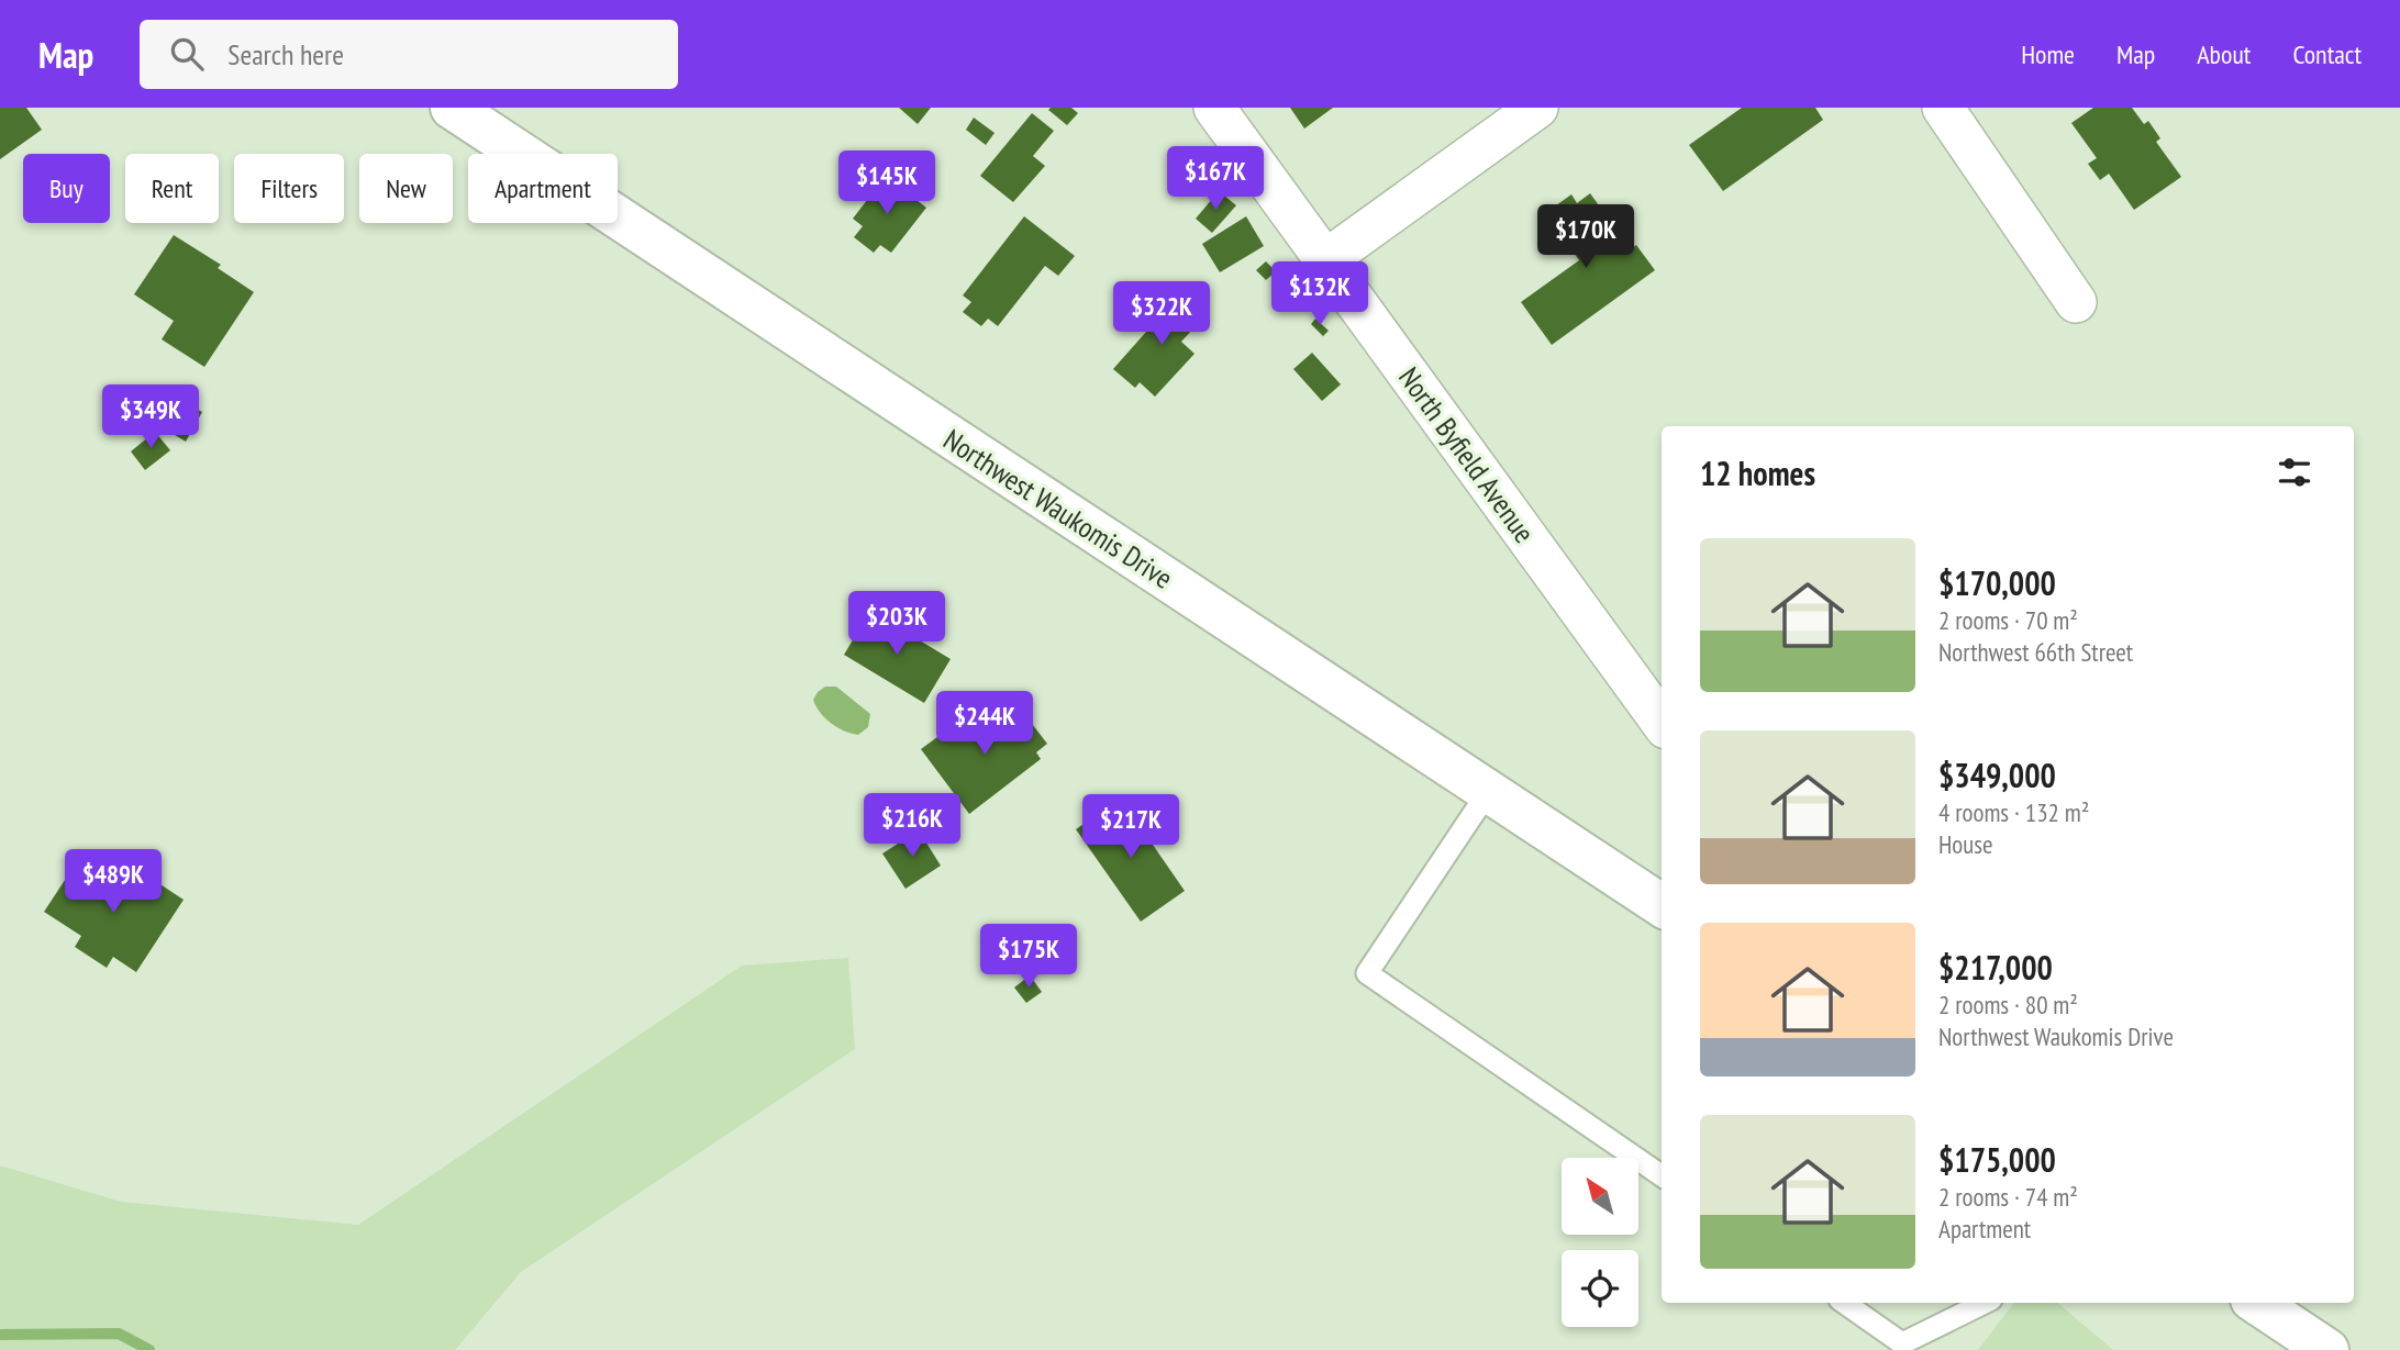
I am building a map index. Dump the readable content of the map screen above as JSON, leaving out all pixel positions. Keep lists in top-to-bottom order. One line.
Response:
{"streets":{"main road":["Northwest Waukomis Drive"],"street":["North Byfield Avenue"]},"north":"top left","page":{"header":"Map","search":"Search here","nav":["Home","Map","About","Contact"],"price":["$167K","$145K","$170K","$132K","$322K","$349K","$203K","$244K","$216K","$217K","$489K","$175K"],"chip":["Buy","Rent","Filters","New","Apartment"],"heading":"12 homes","list":[{"name":"$170,000","note":"2 rooms · 70 m² · Northwest 66th Street"},{"name":"$349,000","note":"4 rooms · 132 m² · House"},{"name":"$217,000","note":"2 rooms · 80 m² · Northwest Waukomis Drive"},{"name":"$175,000","note":"2 rooms · 74 m² · Apartment"}]}}
